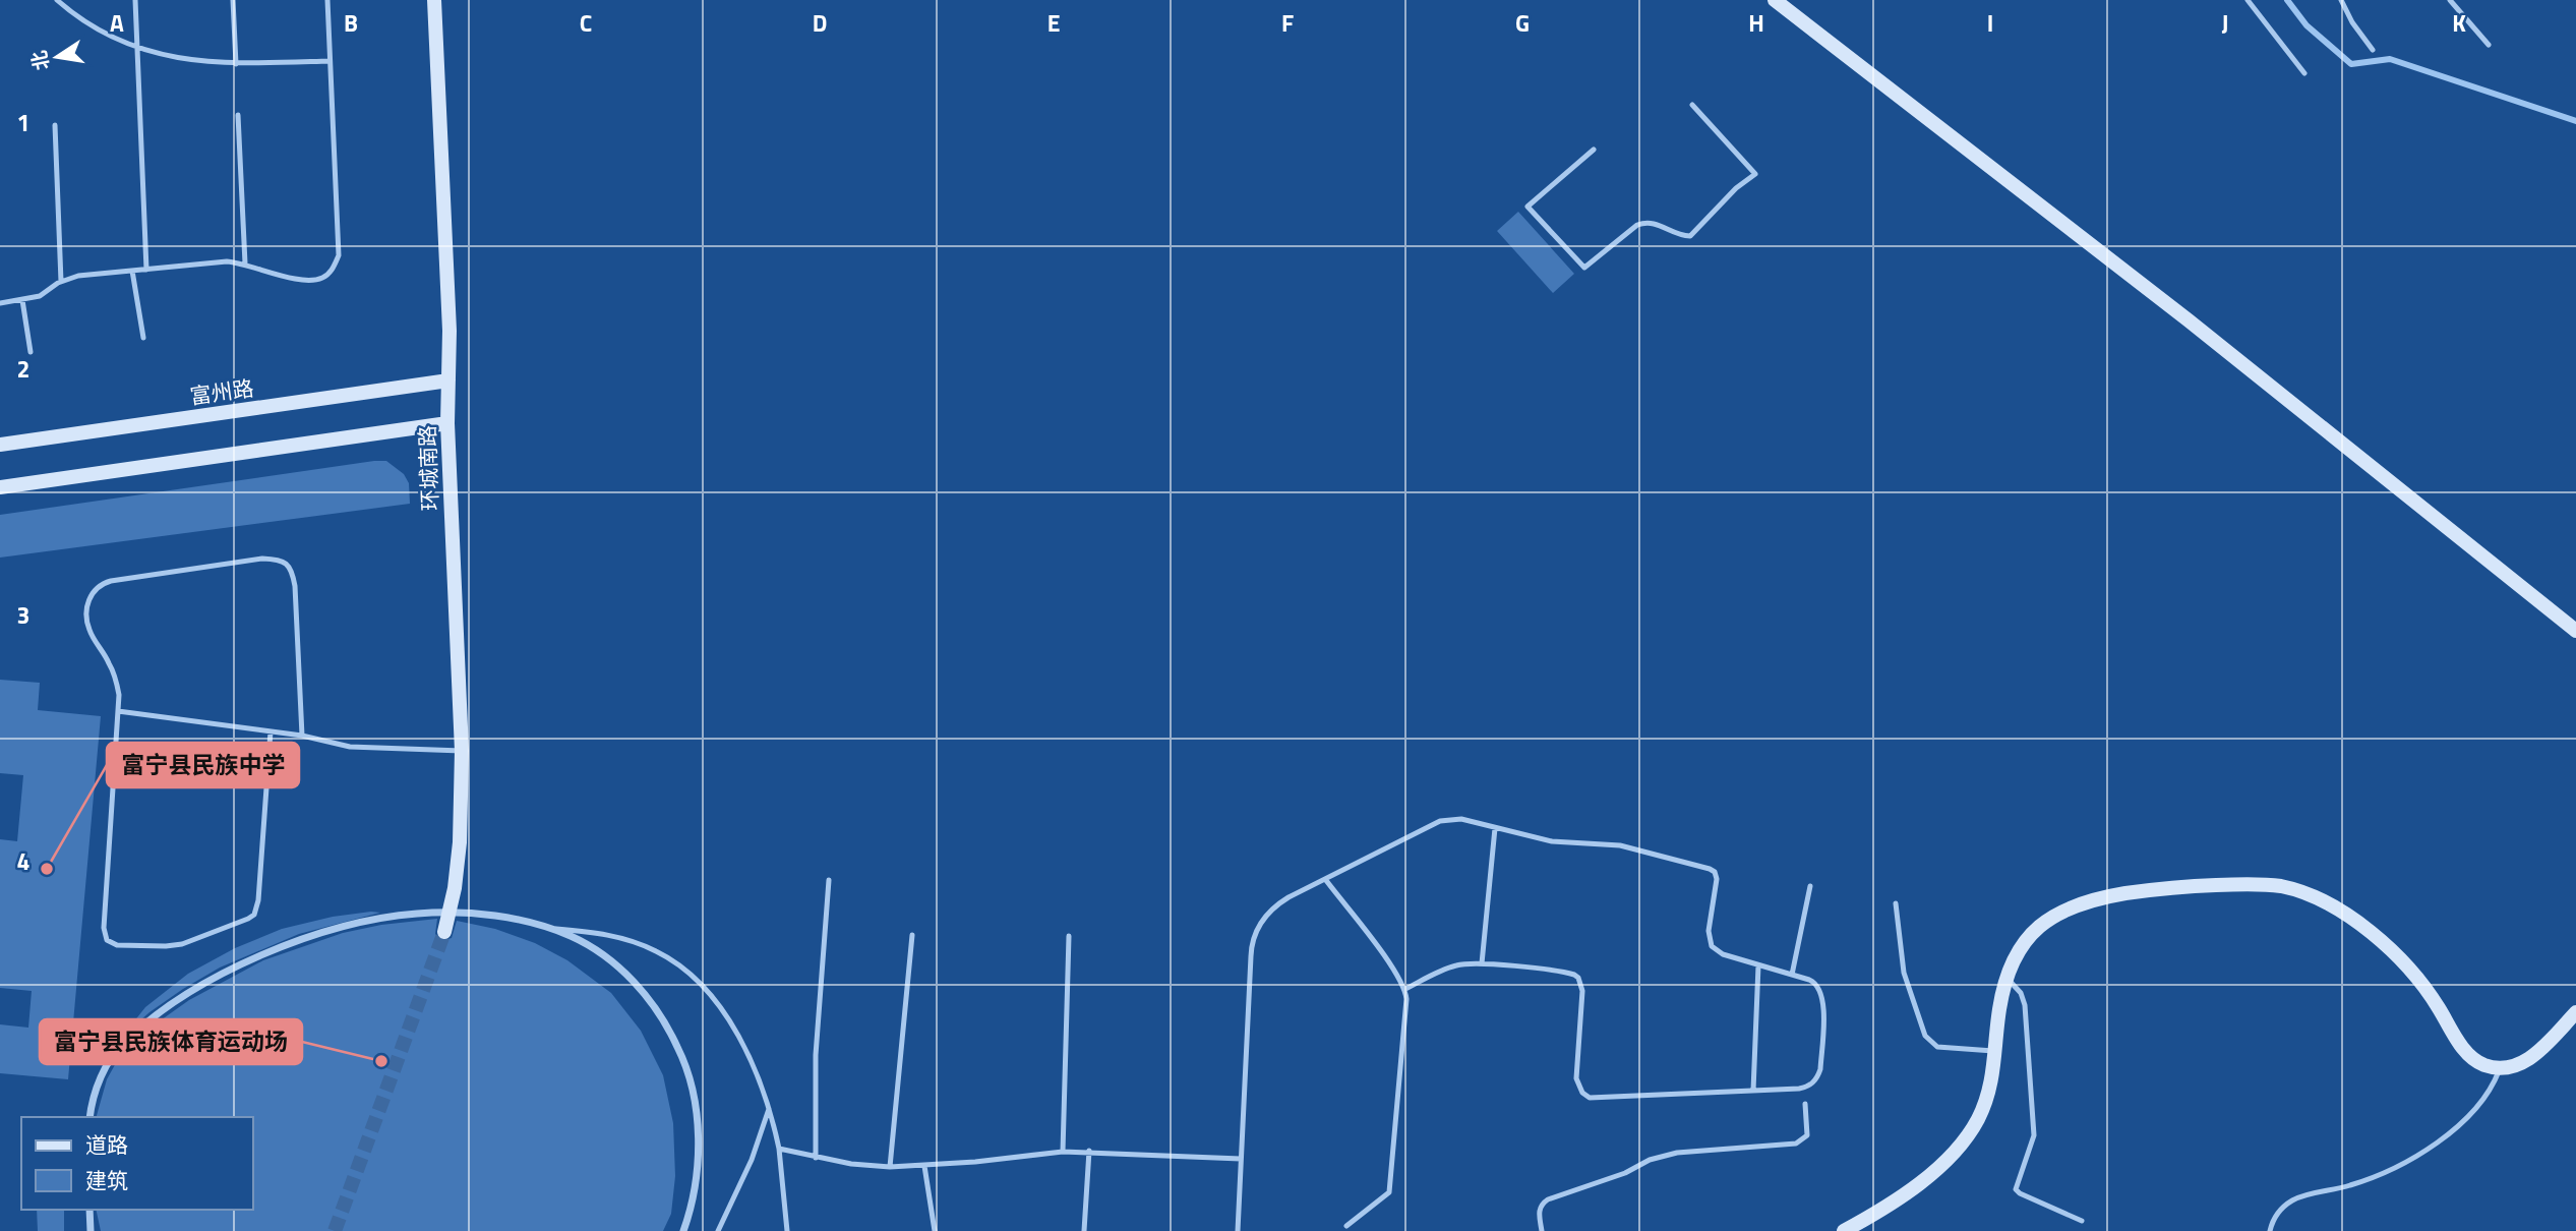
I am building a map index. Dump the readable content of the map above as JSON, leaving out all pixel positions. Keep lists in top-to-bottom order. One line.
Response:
{"streets":{"main road":["富州路","环城南路"]},"crossings":[["富州路","环城南路"]],"places":["富宁县民族中学","富宁县民族体育运动场"],"legend":["道路","建筑"],"north":"left","grid":{"columns":["A","B","C","D","E","F","G","H","I","J","K"],"rows":["1","2","3","4"]}}
